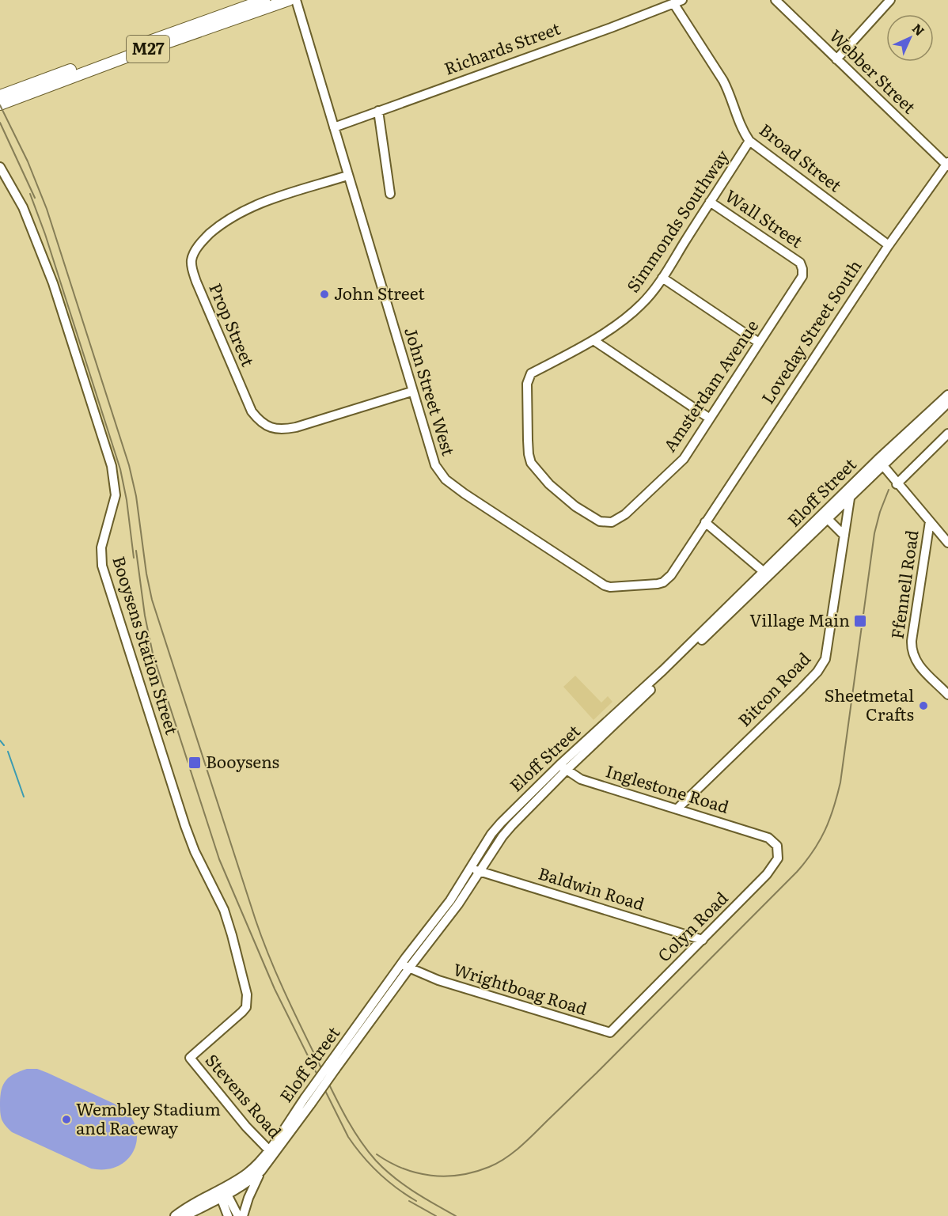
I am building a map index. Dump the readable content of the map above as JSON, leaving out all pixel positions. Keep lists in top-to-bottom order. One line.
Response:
{"streets":{"main road":["M27"],"street":["Richards Street","Webber Street","Broad Street","Wall Street","Simmonds Southway","Prop Street","Loveday Street South","Amsterdam Avenue","John Street West","Eloff Street","Ffennell Road","Booysens Station Street","Bitcon Road","Inglestone Road","Baldwin Road","Colyn Road","Wrightboag Road","Stevens Road"]},"crossings":[["Richards Street","Broad Street"],["Richards Street","John Street West"],["Webber Street","Loveday Street South"],["Broad Street","Simmonds Southway"],["Broad Street","Loveday Street South"],["Wall Street","Simmonds Southway"],["Wall Street","Amsterdam Avenue"],["Simmonds Southway","Amsterdam Avenue"],["Prop Street","John Street West"],["Loveday Street South","John Street West"],["Eloff Street","Bitcon Road"],["Eloff Street","Inglestone Road"],["Eloff Street","Baldwin Road"],["Eloff Street","Wrightboag Road"],["Eloff Street","Stevens Road"],["Booysens Station Street","Stevens Road"],["Bitcon Road","Inglestone Road"],["Inglestone Road","Colyn Road"],["Baldwin Road","Colyn Road"],["Colyn Road","Wrightboag Road"]],"places":{"other":["John Street","Sheetmetal Crafts","Wembley Stadium and Raceway"],"transit":["Village Main","Booysens"]},"north":"top right"}
